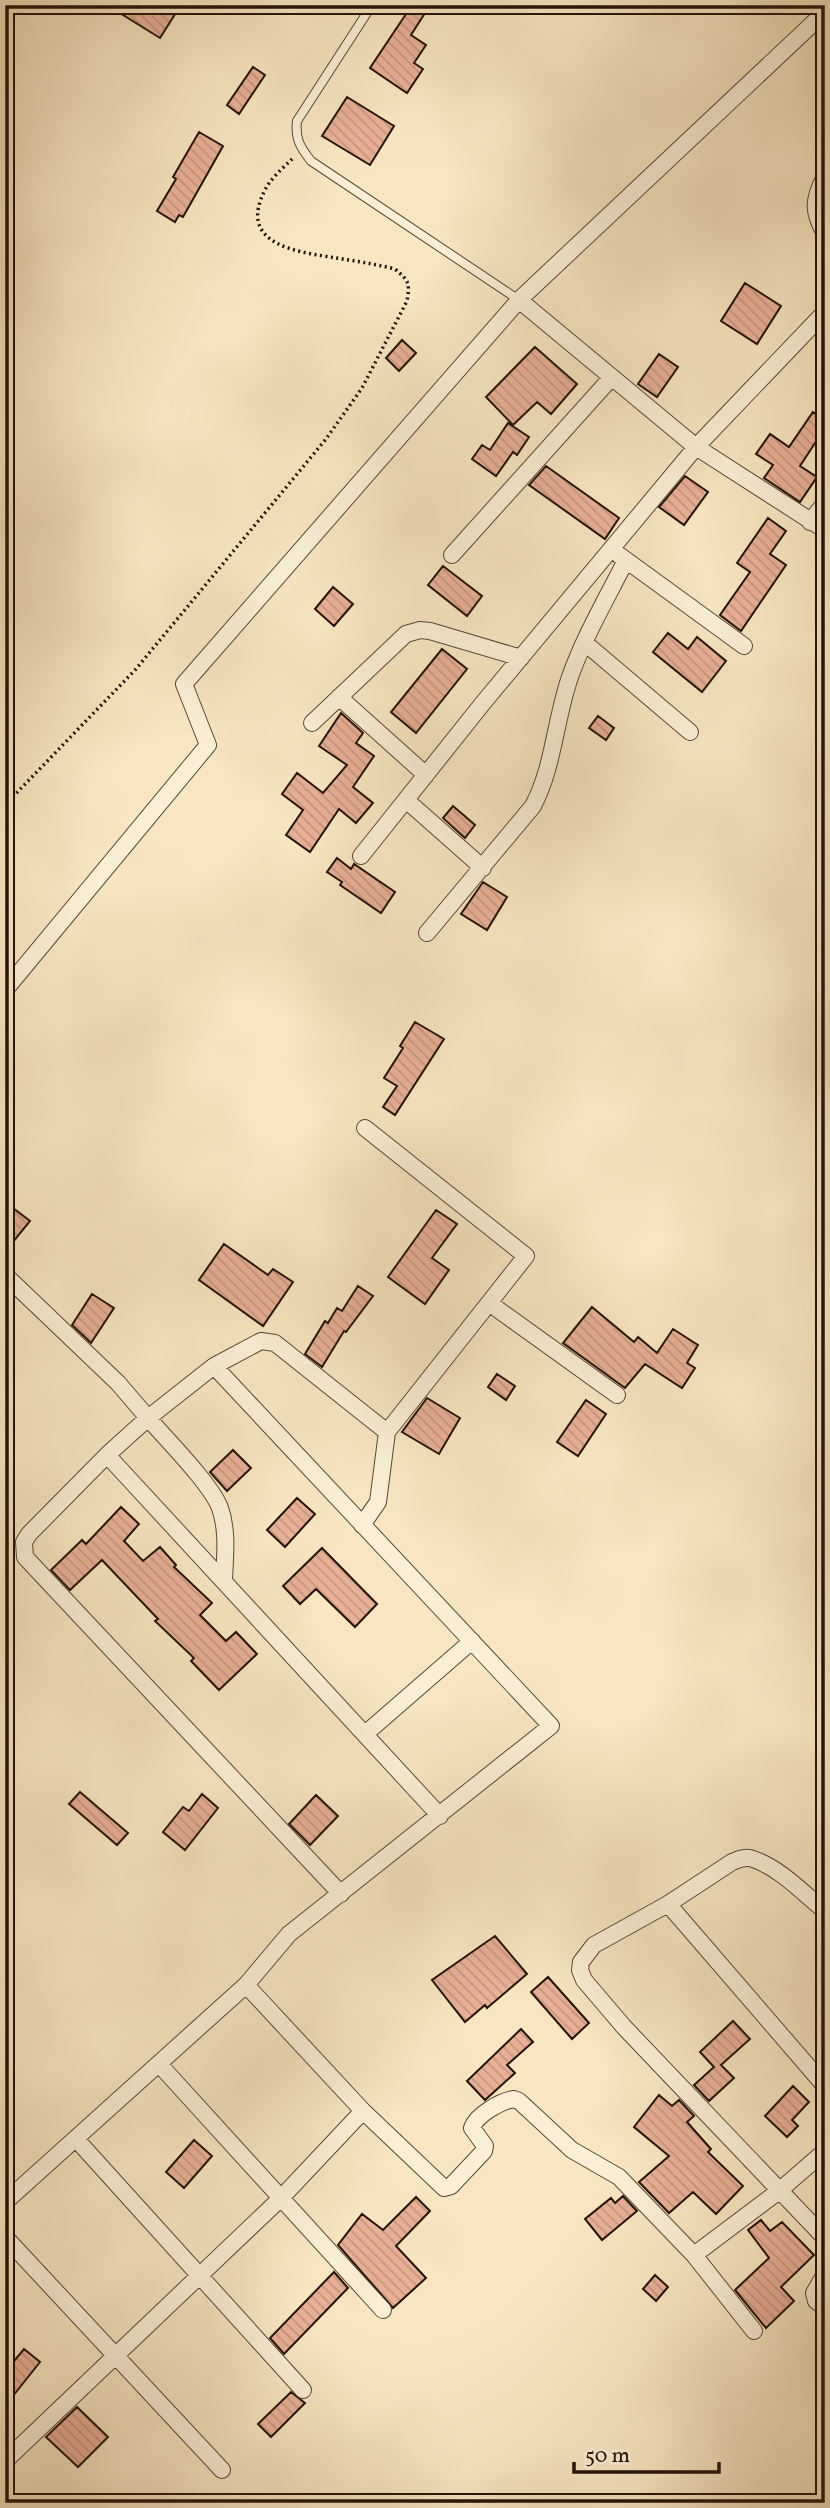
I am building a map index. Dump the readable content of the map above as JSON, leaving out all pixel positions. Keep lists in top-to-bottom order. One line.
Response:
{"scale_bar":"50 m"}
